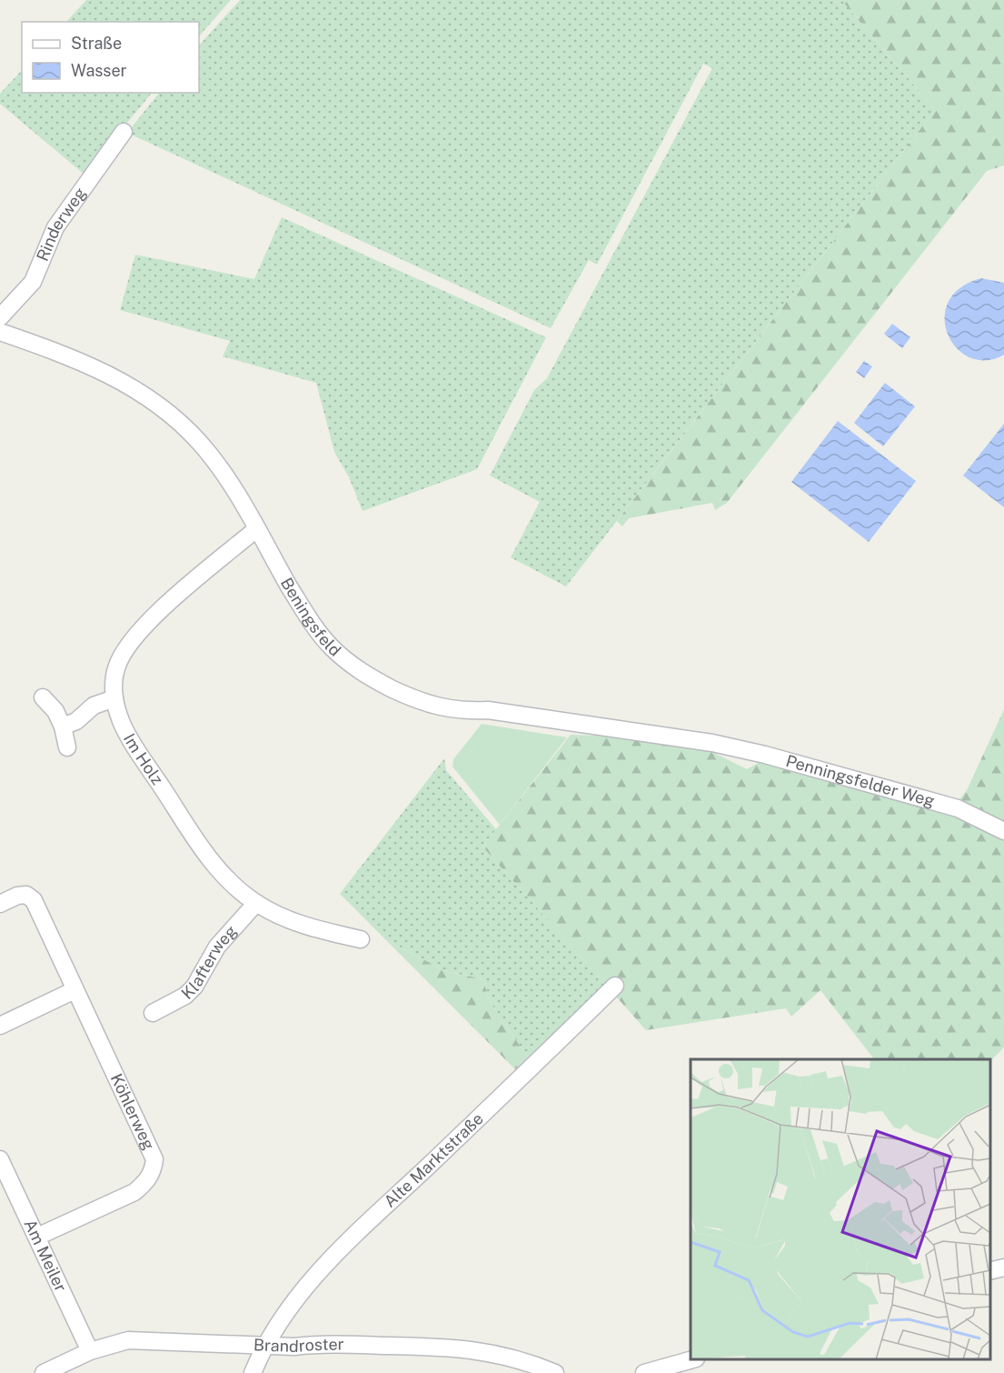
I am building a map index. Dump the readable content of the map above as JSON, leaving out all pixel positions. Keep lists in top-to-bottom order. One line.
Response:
{"streets":{"street":["Rinderweg","Beningsfeld","Im Holz","Penningsfelder Weg","Klafterweg","Köhlerweg","Alte Marktstraße","Am Meiler","Brandroster"]},"crossings":[["Beningsfeld","Im Holz"],["Beningsfeld","Penningsfelder Weg"],["Im Holz","Klafterweg"],["Köhlerweg","Am Meiler"],["Alte Marktstraße","Brandroster"],["Am Meiler","Brandroster"]],"legend":["Straße","Wasser"]}
